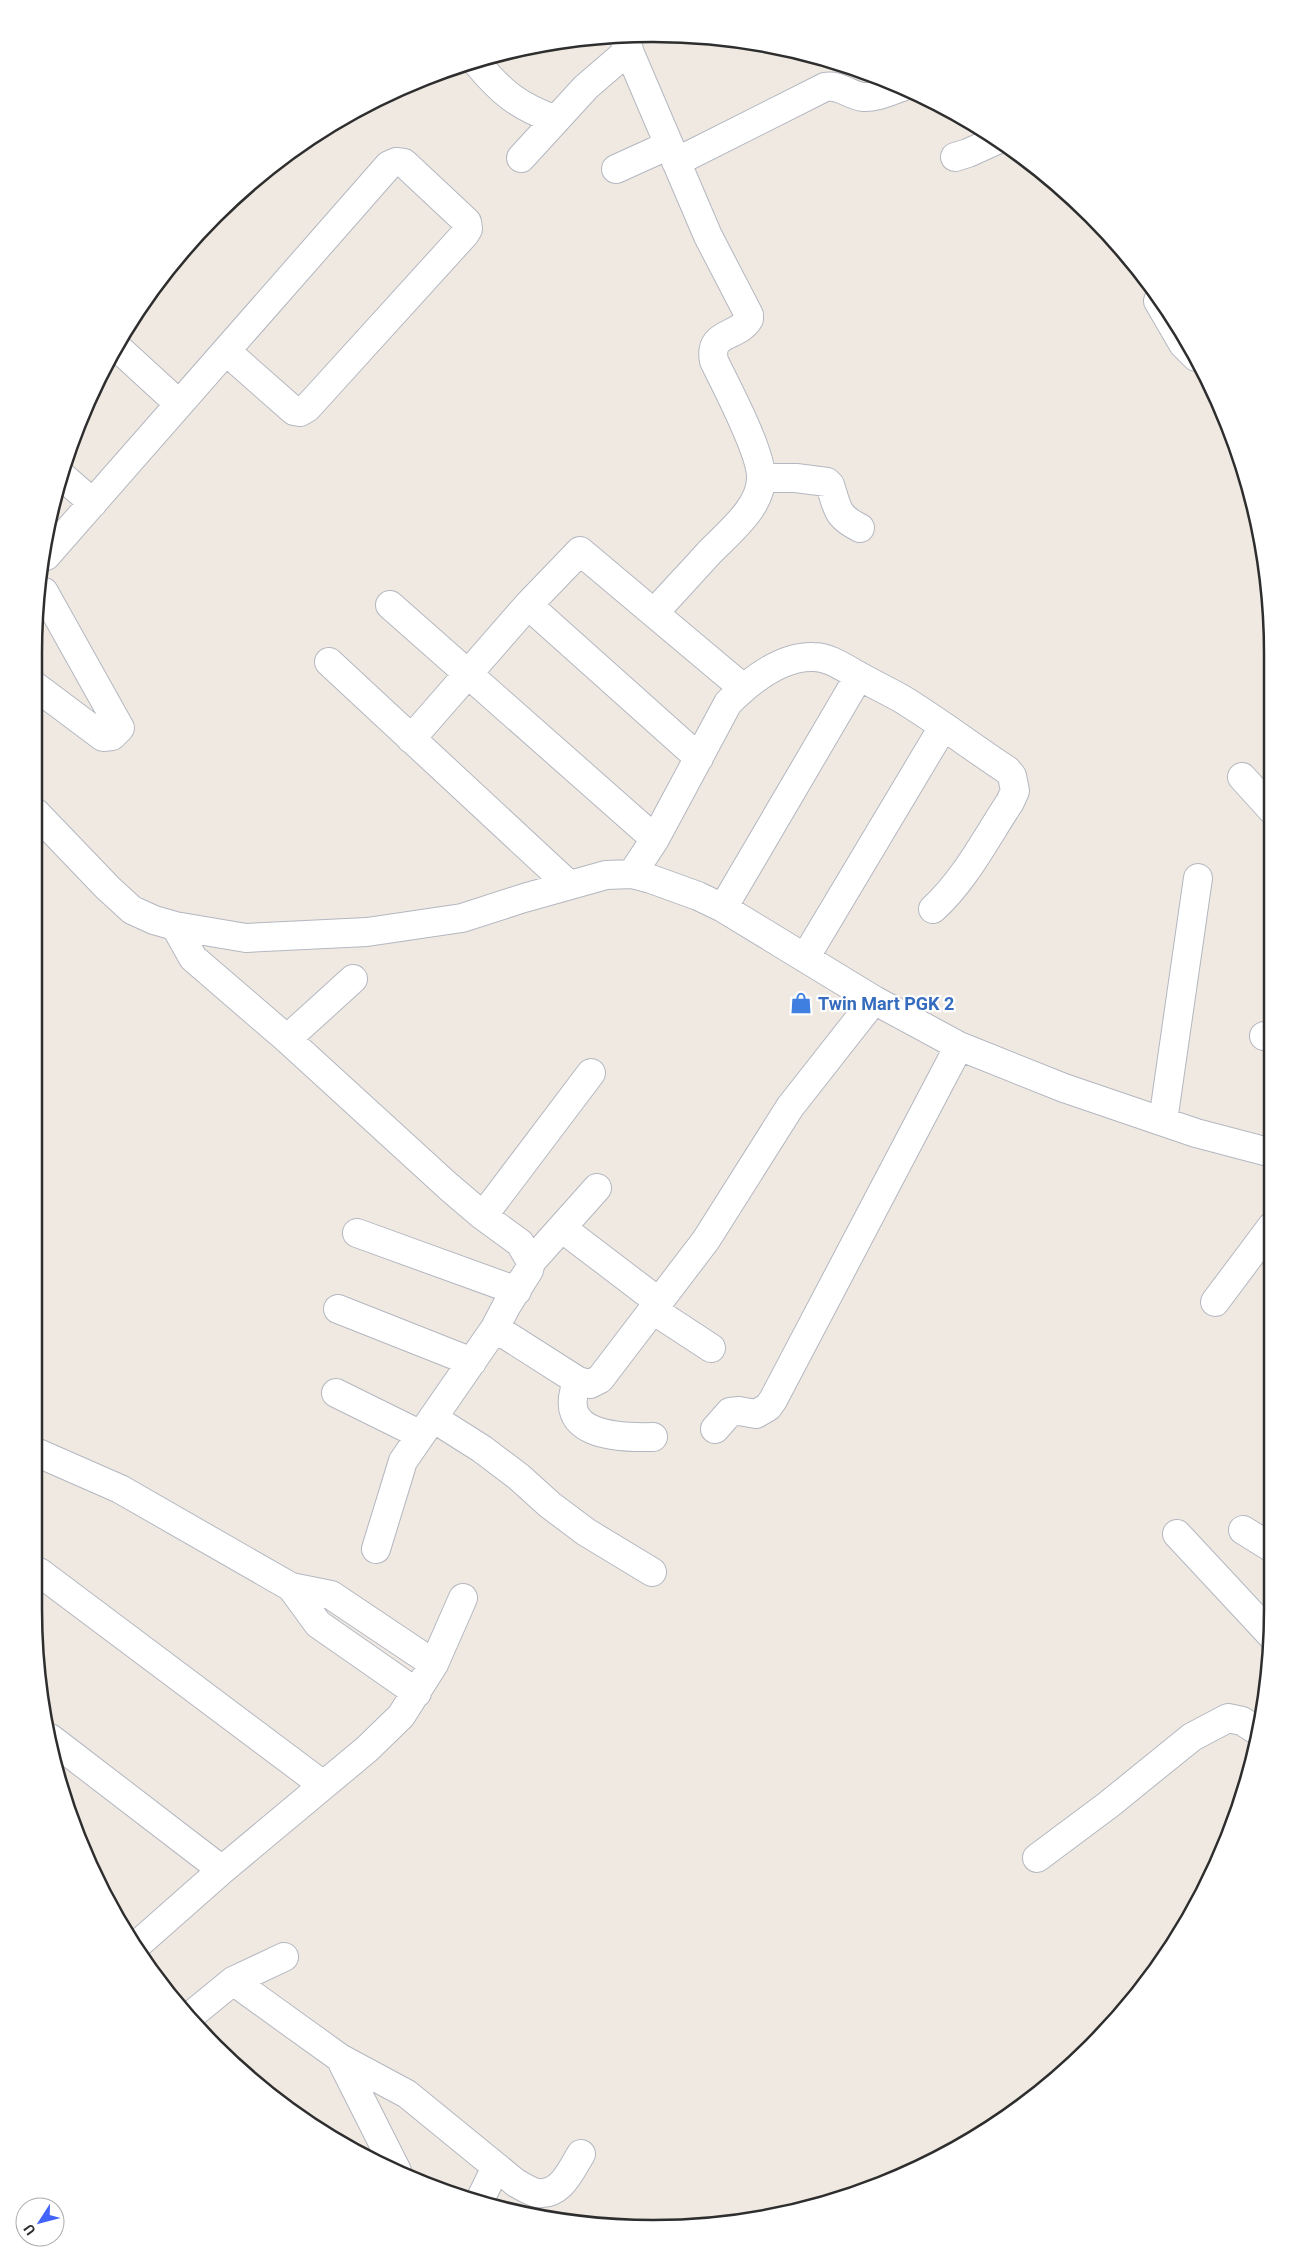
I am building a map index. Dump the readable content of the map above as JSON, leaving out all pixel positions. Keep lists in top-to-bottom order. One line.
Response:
{"places":{"shop":["Twin Mart PGK 2"]},"north":"bottom left"}
